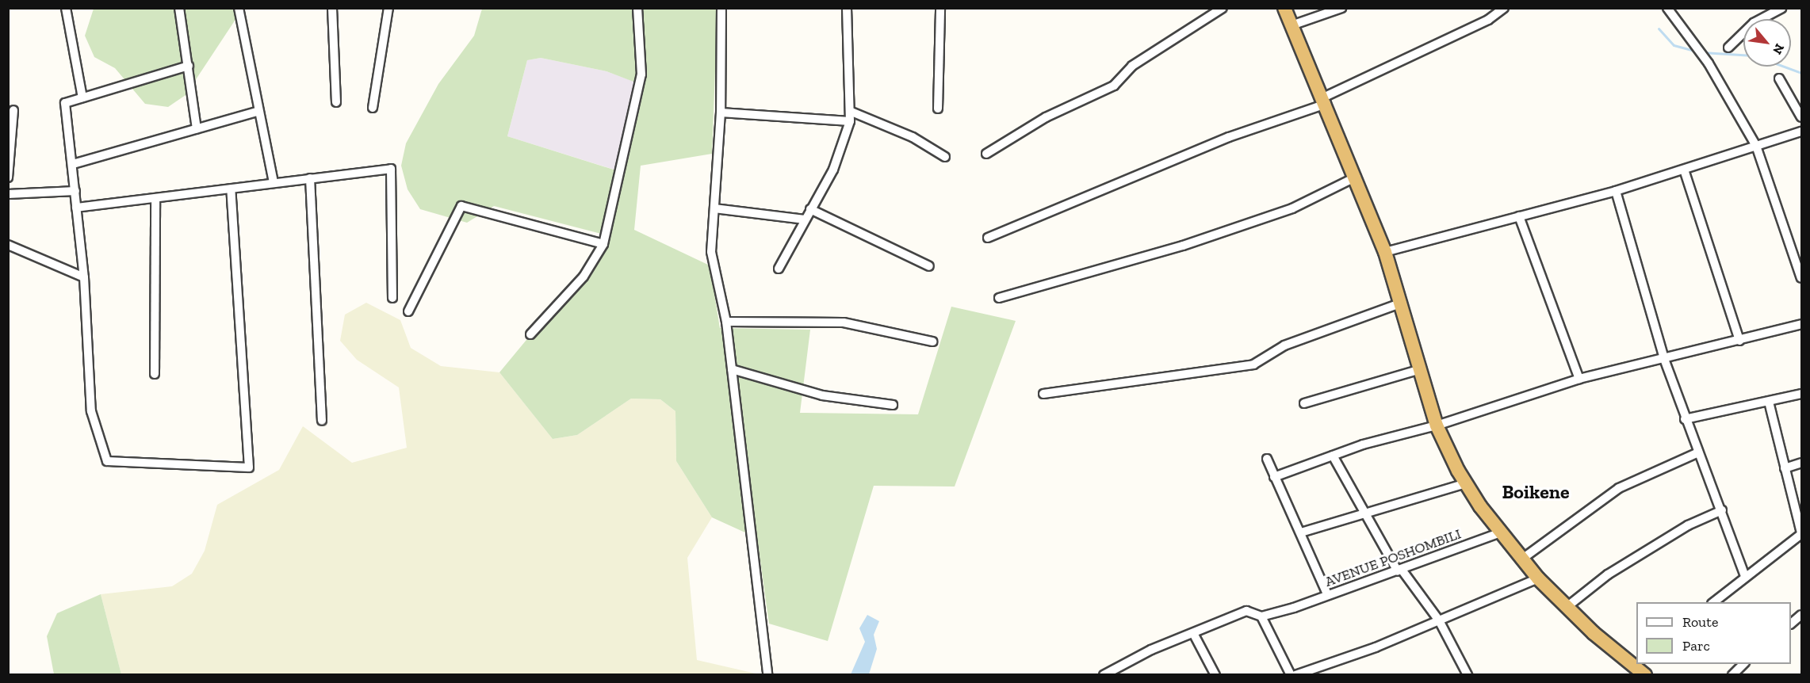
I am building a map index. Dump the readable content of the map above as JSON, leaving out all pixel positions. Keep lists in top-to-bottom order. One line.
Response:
{"streets":{"street":["AVENUE POSHOMBILI"]},"districts":["Boikene"],"legend":["Route","Parc"],"north":"bottom right"}
